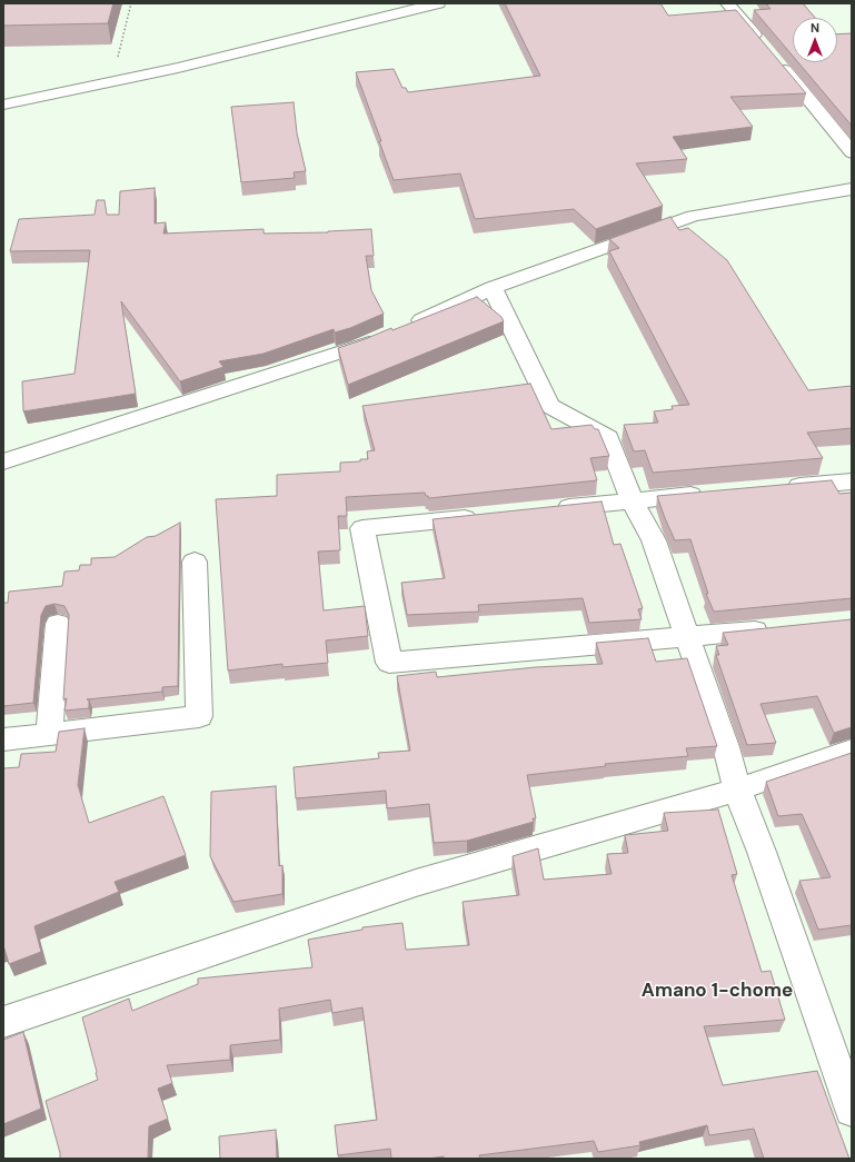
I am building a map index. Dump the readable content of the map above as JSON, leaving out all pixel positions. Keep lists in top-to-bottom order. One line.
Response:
{"districts":["Amano 1-chome"],"north":"top"}
